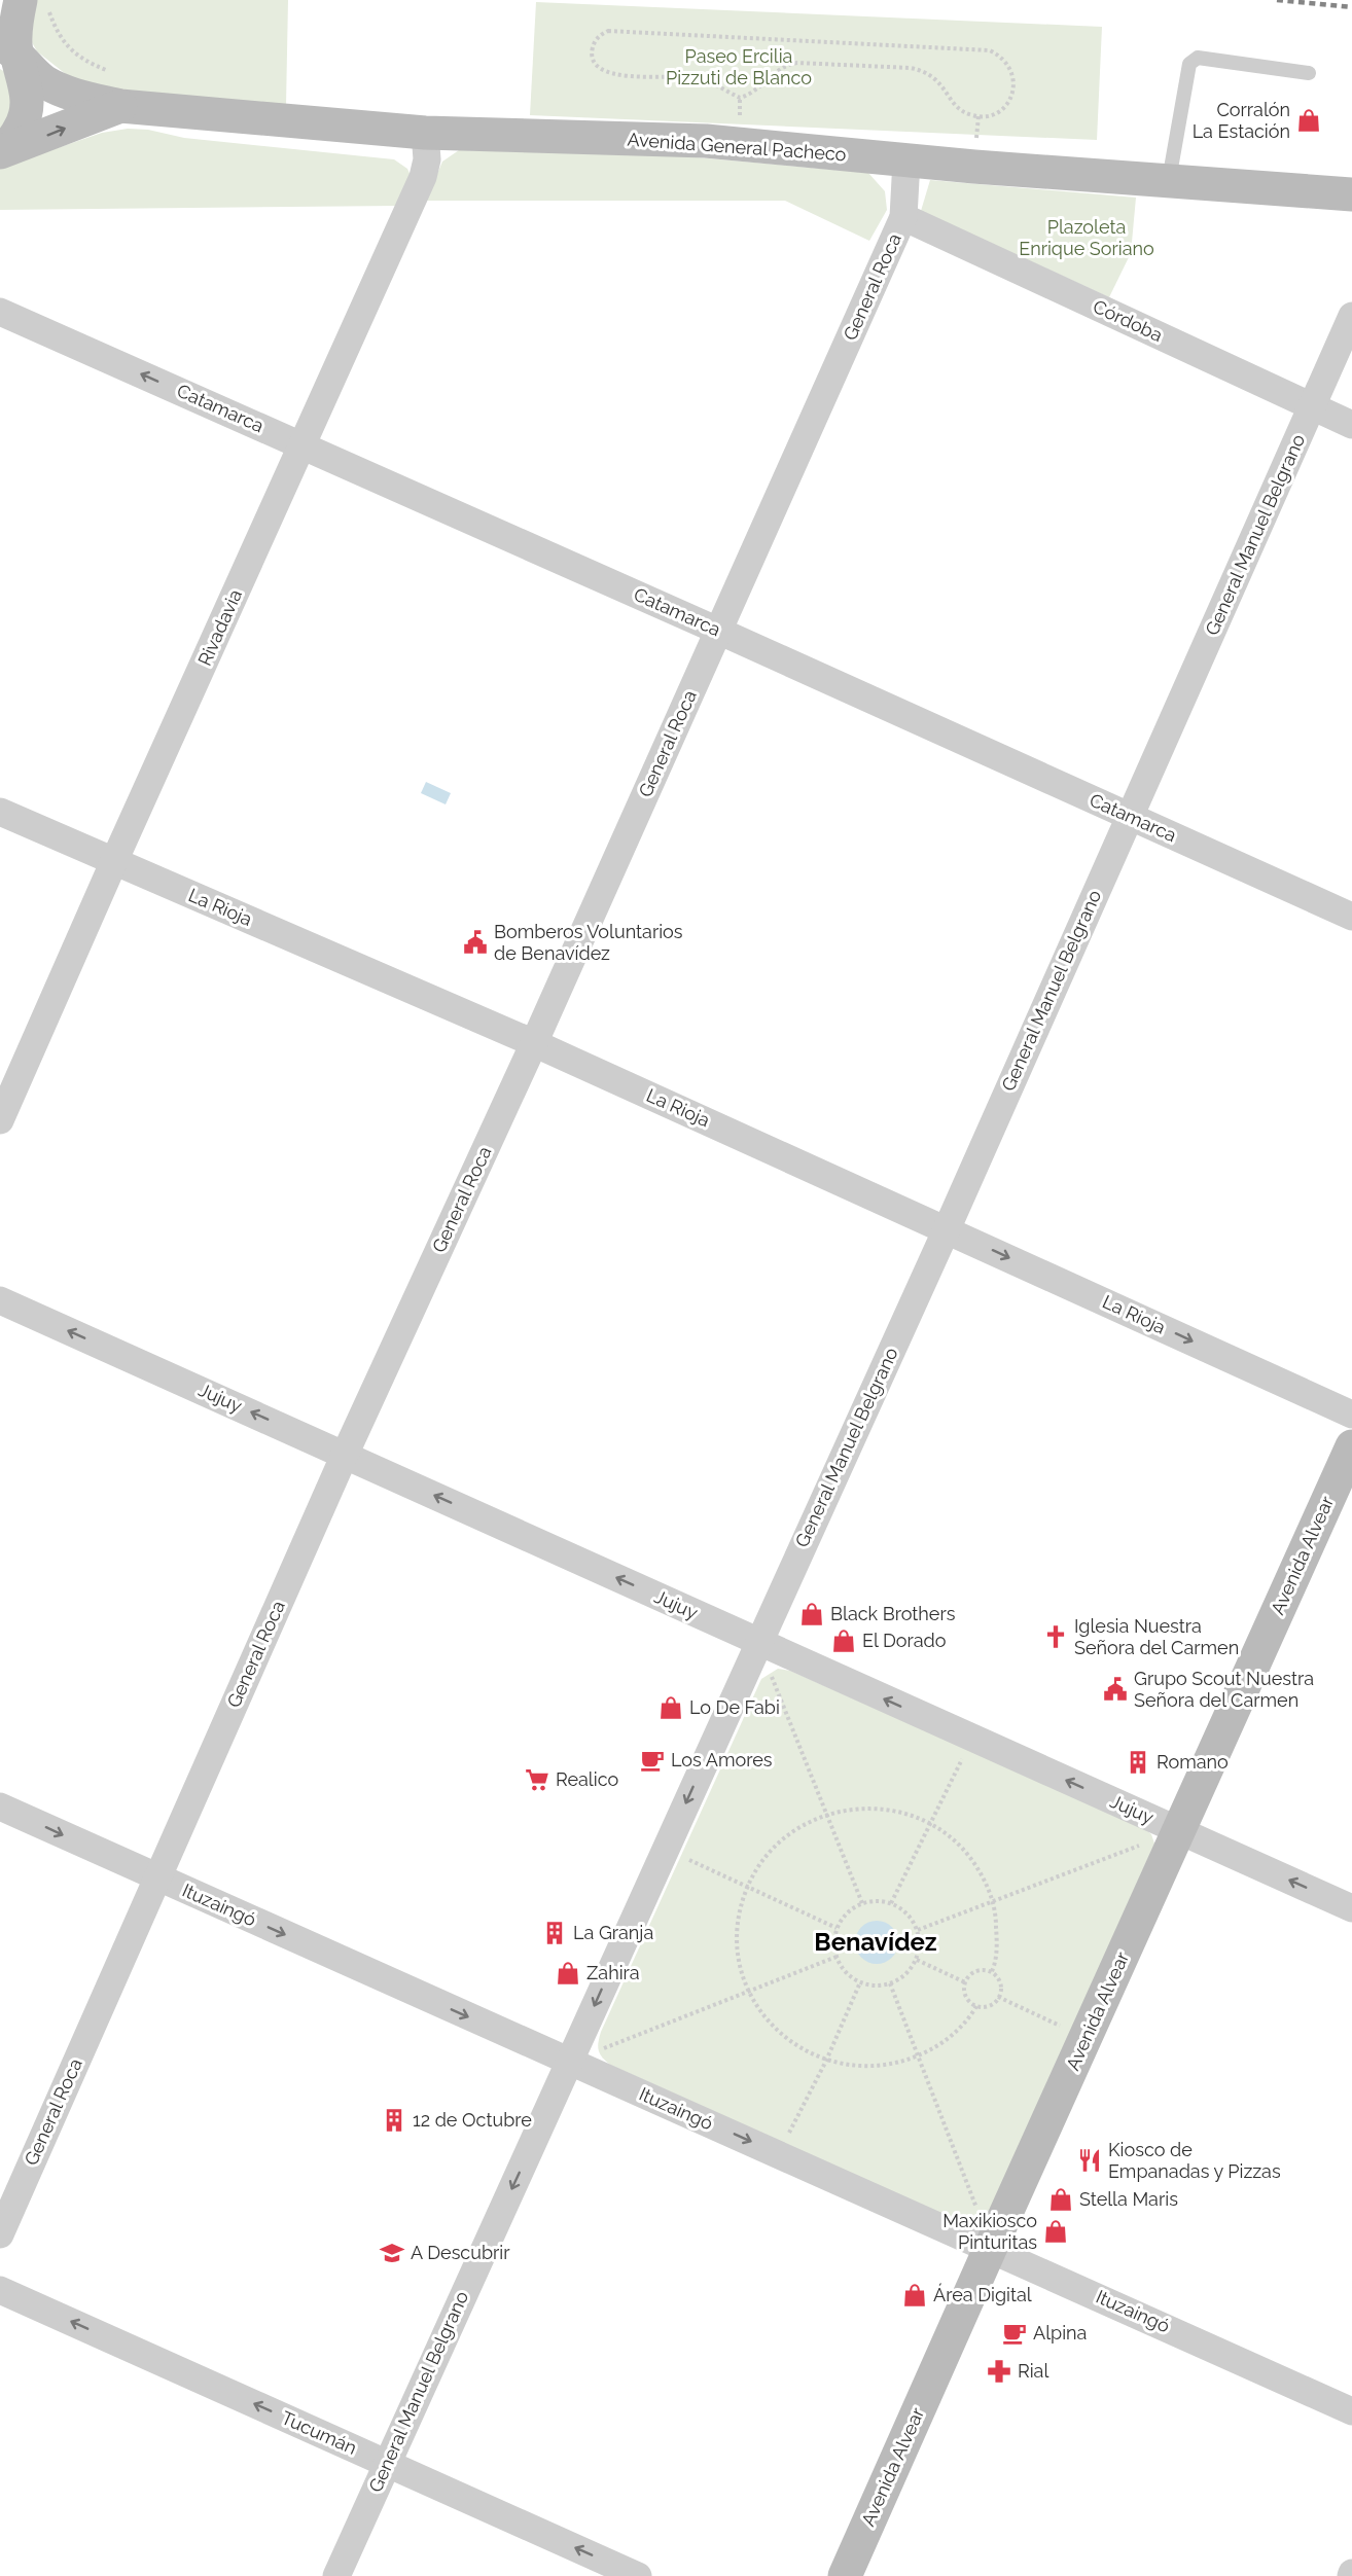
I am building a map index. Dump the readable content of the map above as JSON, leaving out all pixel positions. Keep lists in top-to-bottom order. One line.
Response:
{"streets":{"street":["Avenida General Pacheco","General Roca","Córdoba","Catamarca","General Manuel Belgrano","Rivadavia","La Rioja","Jujuy","Avenida Alvear","Ituzaingó","Tucumán"]},"crossings":[["Avenida General Pacheco","General Roca"],["Avenida General Pacheco","Rivadavia"],["General Roca","Córdoba"],["General Roca","Catamarca"],["General Roca","La Rioja"],["General Roca","Jujuy"],["General Roca","Ituzaingó"],["Córdoba","General Manuel Belgrano"],["Catamarca","General Manuel Belgrano"],["Catamarca","Rivadavia"],["General Manuel Belgrano","La Rioja"],["General Manuel Belgrano","Jujuy"],["General Manuel Belgrano","Ituzaingó"],["General Manuel Belgrano","Tucumán"],["Rivadavia","La Rioja"],["Jujuy","Avenida Alvear"],["Avenida Alvear","Ituzaingó"]],"one_way":["General Manuel Belgrano","Jujuy","Ituzaingó","Tucumán"],"districts":["Benavídez"],"parks":["Paseo Ercilia Pizzuti de Blanco","Plazoleta Enrique Soriano"],"places":{"shop":["Corralón La Estación","Black Brothers","El Dorado","Lo De Fabi","Zahira","Stella Maris","Maxikiosco Pinturitas","Área Digital"],"public building":["Bomberos Voluntarios de Benavídez","Grupo Scout Nuestra Señora del Carmen"],"church":["Iglesia Nuestra Señora del Carmen"],"cafe":["Los Amores","Alpina"],"building":["Romano","La Granja","12 de Octubre"],"supermarket":["Realico"],"restaurant":["Kiosco de Empanadas y Pizzas"],"school or university":["A Descubrir"],"pharmacy":["Rial"]}}
